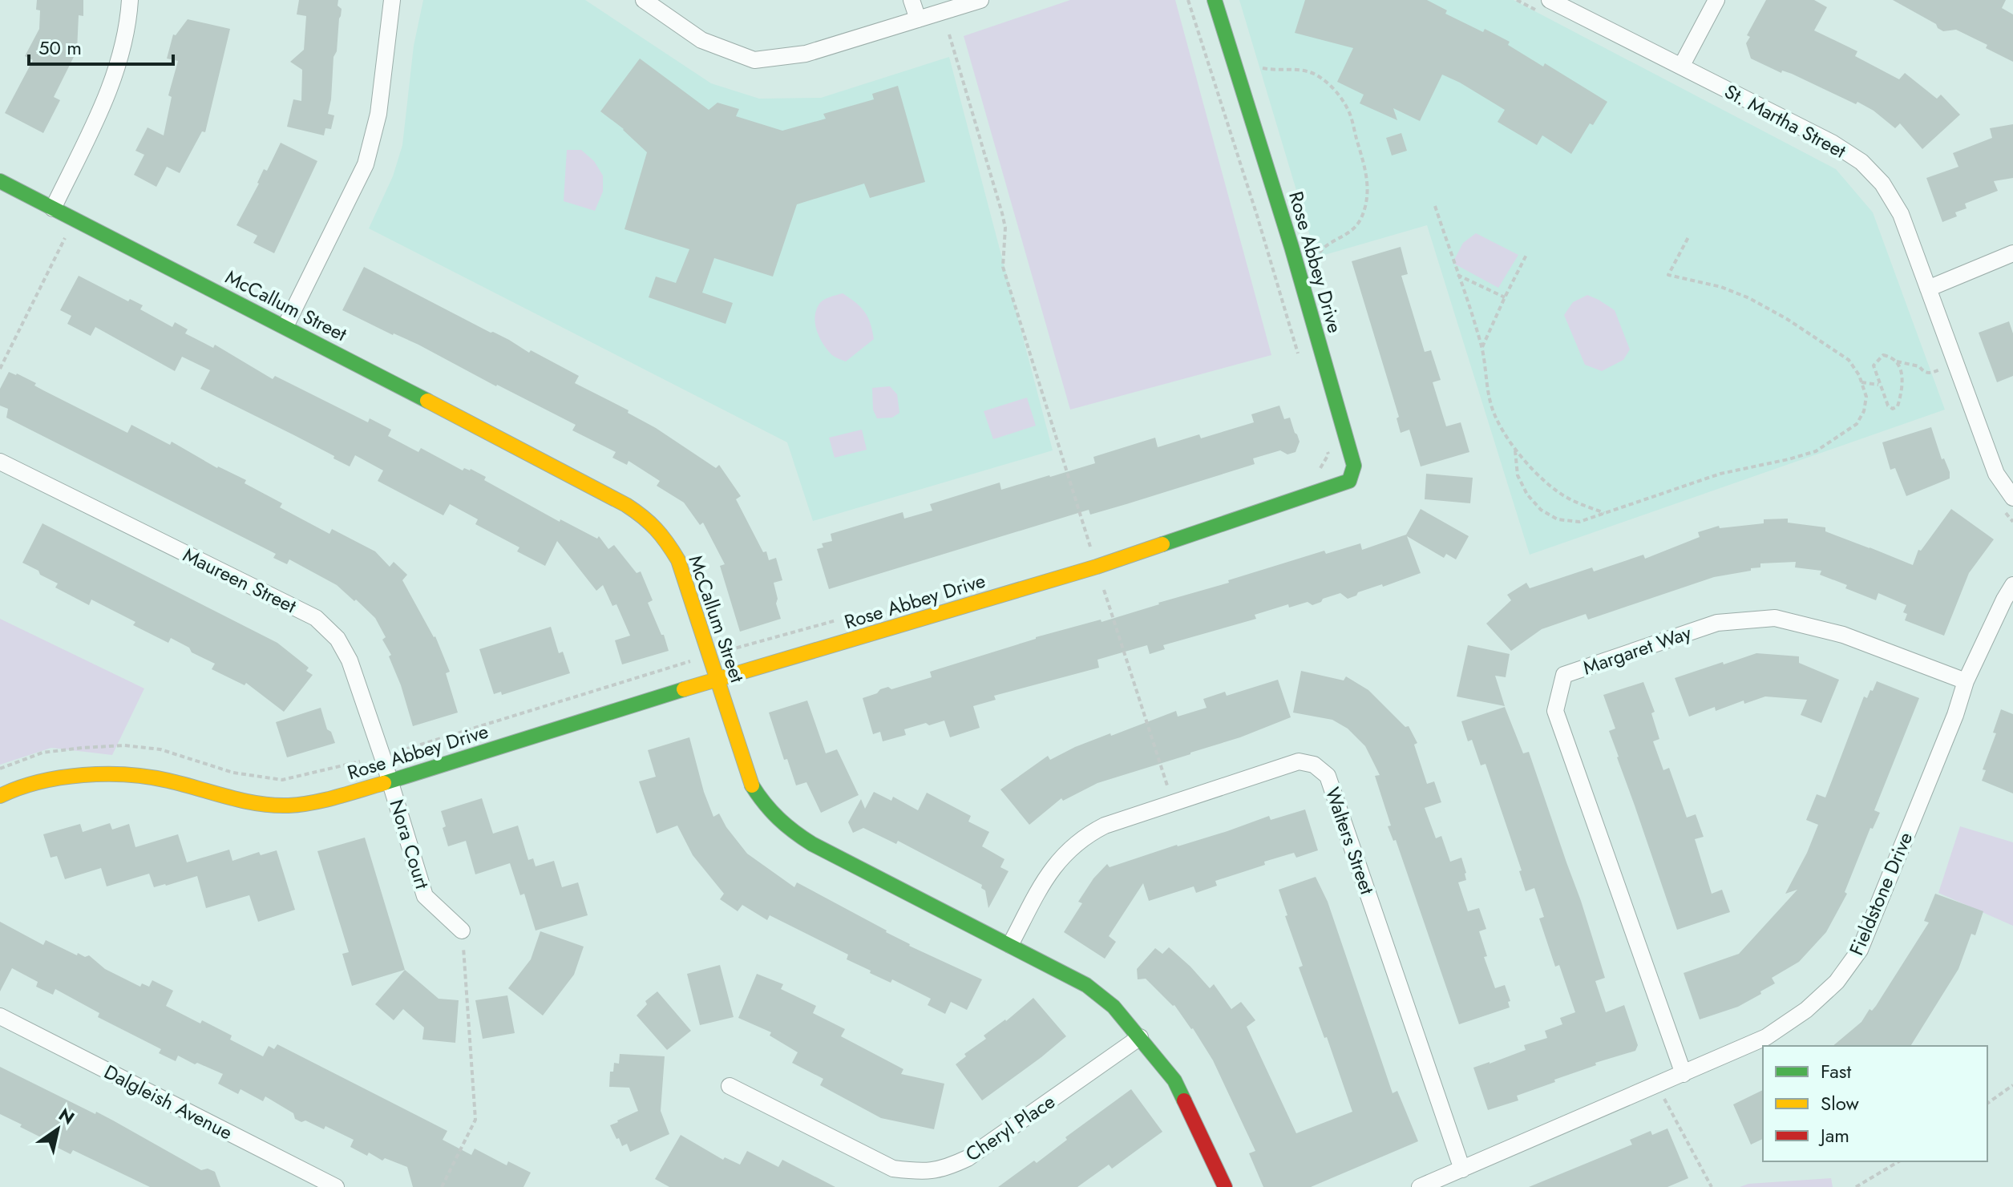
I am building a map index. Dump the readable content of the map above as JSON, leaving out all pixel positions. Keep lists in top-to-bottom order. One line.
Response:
{"streets":{"street":["St. Martha Street","Rose Abbey Drive","McCallum Street","Maureen Street","Margaret Way","Walters Street","Nora Court","Fieldstone Drive","Dalgleish Avenue","Cheryl Place"]},"crossings":[["Rose Abbey Drive","McCallum Street"],["Rose Abbey Drive","Maureen Street"],["Rose Abbey Drive","Nora Court"],["McCallum Street","Walters Street"],["McCallum Street","Cheryl Place"],["Maureen Street","Nora Court"],["Margaret Way","Fieldstone Drive"],["Walters Street","Fieldstone Drive"]],"legend":["Fast","Slow","Jam"],"scale_bar":"50 m","north":"top right"}
